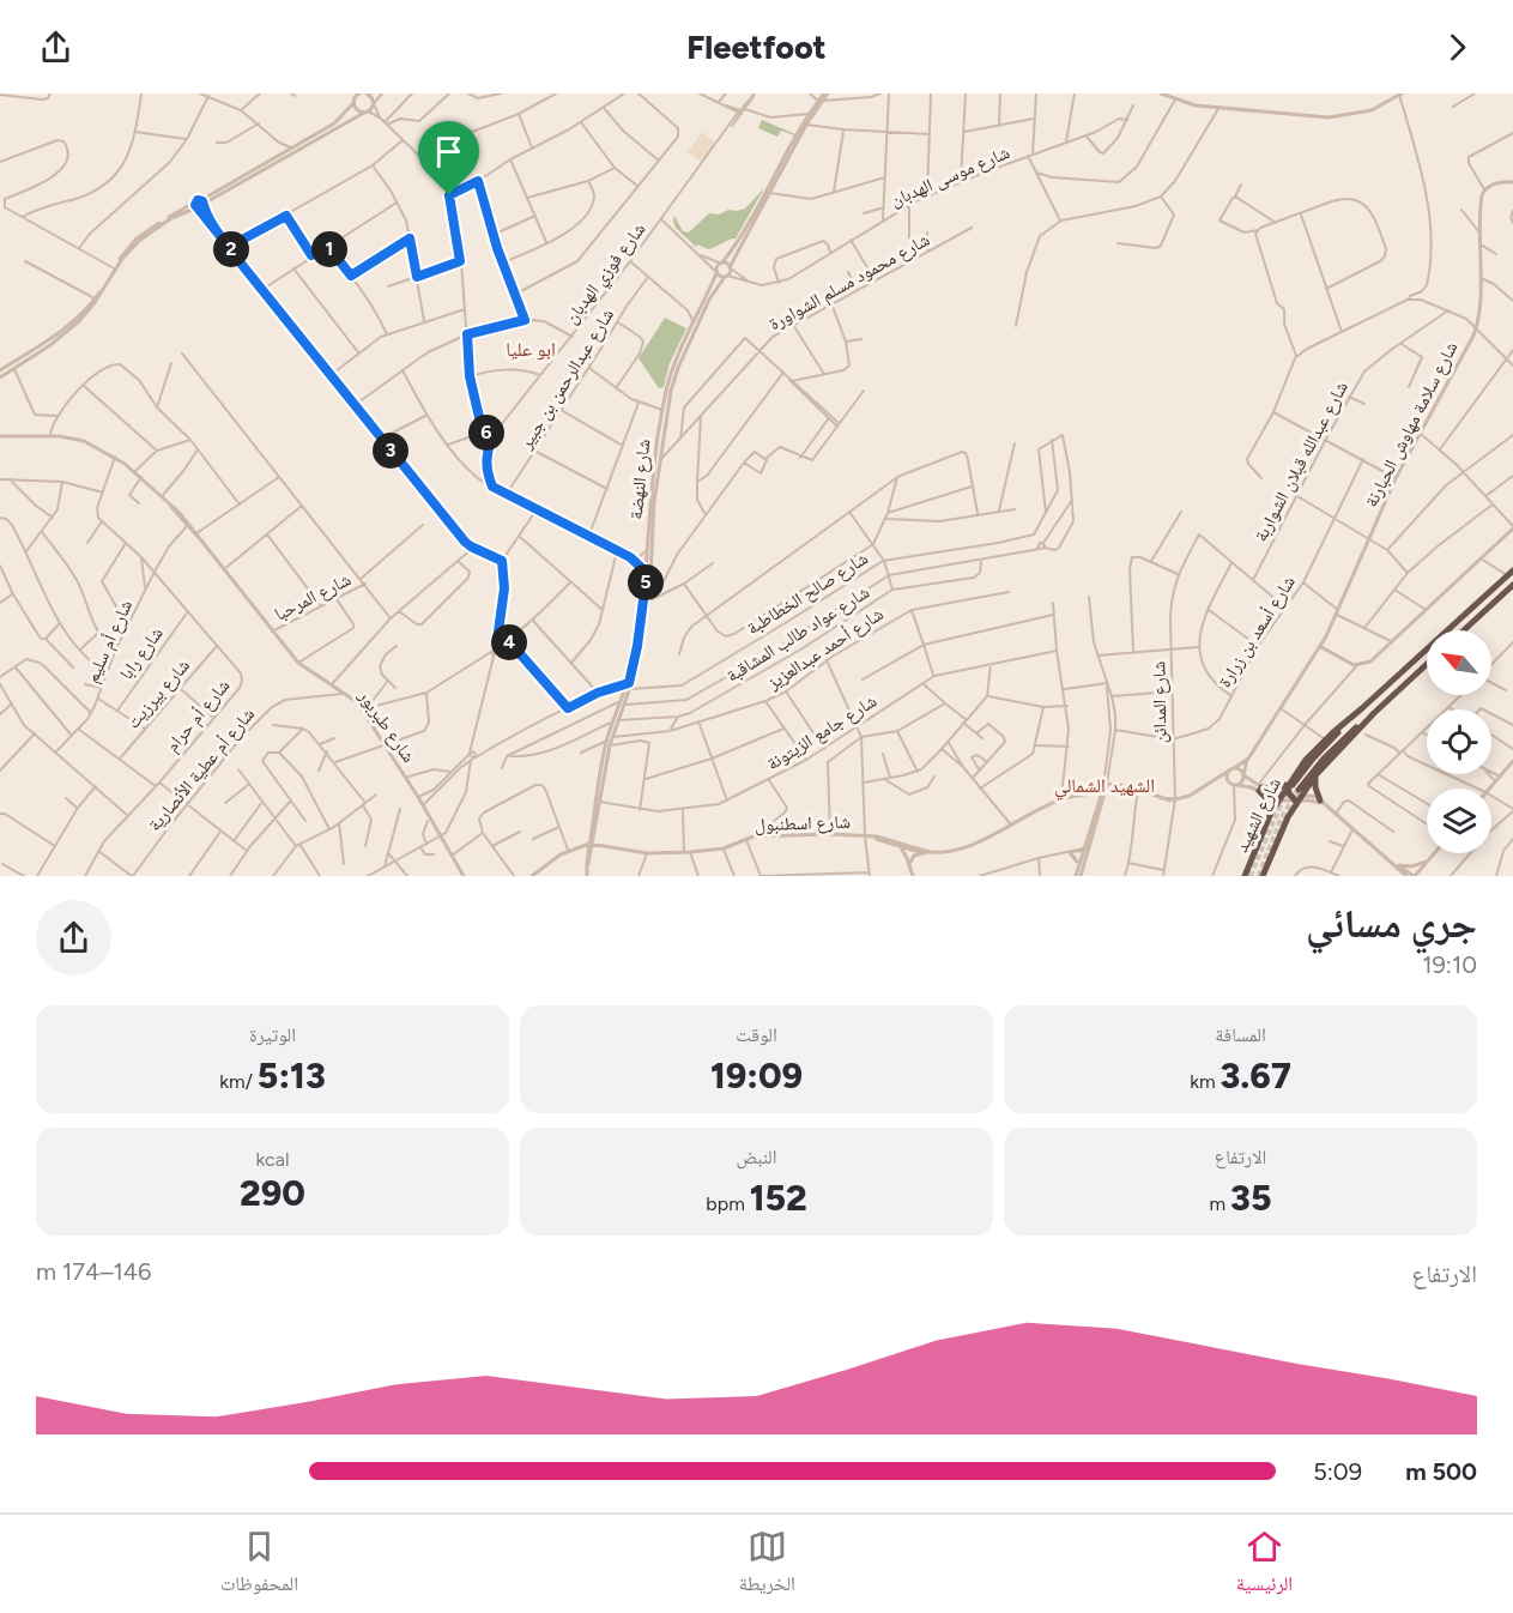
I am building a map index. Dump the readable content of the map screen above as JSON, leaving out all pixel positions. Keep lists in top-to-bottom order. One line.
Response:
{"streets":{"highway":["شارع الشهيد"],"street":["شارع موسى الهدبان","شارع فوزي الهدبان","شارع محمود مسلم الشواورة","شارع عبدالرحمن بن جبير","شارع سلامة مهاوش الحبارنة","شارع عبدالله قبلان الشواربة","شارع النهضة","شارع صالح الخطاطبة","شارع المرحبا","شارع أسعد بن زرارة","شارع عواد طالب المشاقبة","شارع أم سليم","شارع أحمد عبدالعزيز","شارع رابا","شارع بيرزيت","شارع المدائن","شارع أم حرام","شارع طبربور","شارع جامع الزيتونة","شارع أم عطية الأنصارية","شارع اسطنبول"]},"crossings":[["شارع موسى الهدبان","شارع النهضة"],["شارع محمود مسلم الشواورة","شارع النهضة"],["شارع سلامة مهاوش الحبارنة","شارع اسطنبول"],["شارع النهضة","شارع صالح الخطاطبة"],["شارع النهضة","شارع عواد طالب المشاقبة"],["شارع النهضة","شارع أحمد عبدالعزيز"],["شارع النهضة","شارع جامع الزيتونة"],["شارع النهضة","شارع اسطنبول"],["شارع المرحبا","شارع طبربور"],["شارع أسعد بن زرارة","شارع المدائن"],["شارع أم سليم","شارع أم حرام"],["شارع أم سليم","شارع طبربور"],["شارع رابا","شارع أم حرام"],["شارع بيرزيت","شارع أم حرام"],["شارع المدائن","شارع اسطنبول"],["شارع طبربور","شارع أم عطية الأنصارية"]],"districts":["ابو عليا","الشهيد الشمالي"],"north":"top left","page":{"header":"Fleetfoot","pins":["1","2","6","3","5","4"],"heading":["جري مسائي","19:10"],"stats":[["المسافة","3.67 km"],["الوقت","19:09"],["الوتيرة","5:13 /km"],["الارتفاع","35 m"],["النبض","152 bpm"],["kcal","290"]],"chart":["الارتفاع","146–174 m"],"list":[{"name":"500 m","note":"5:09"}],"tabs":["الرئيسية","الخريطة","المحفوظات"]}}
